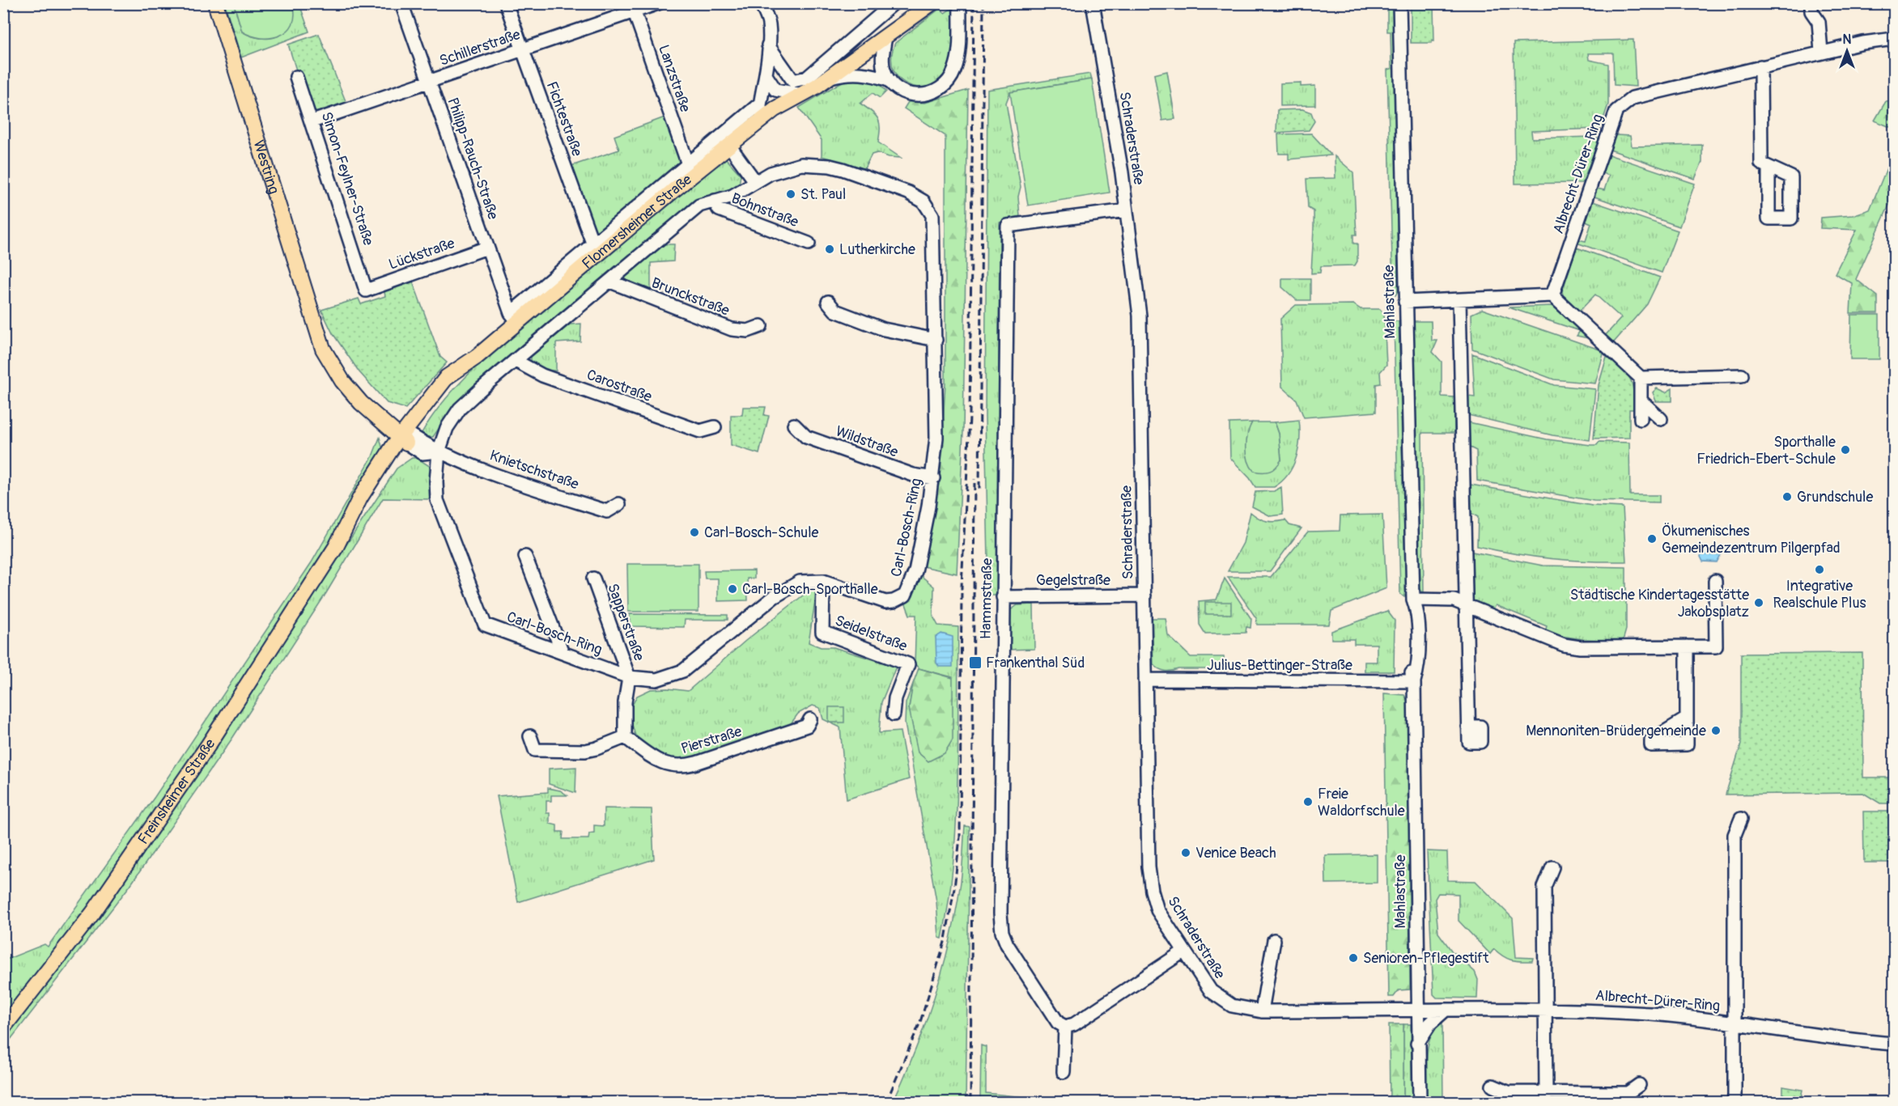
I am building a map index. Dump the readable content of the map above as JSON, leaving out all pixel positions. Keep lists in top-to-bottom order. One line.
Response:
{"streets":{"main road":["Westring","Flomersheimer Straße","Freinsheimer Straße"],"street":["Schillerstraße","Lanzstraße","Fichtestraße","Schraderstraße","Philipp-Rauch-Straße","Albrecht-Dürer-Ring","Simon-Feylner-Straße","Bohnstraße","Lückstraße","Brunckstraße","Mahlastraße","Carostraße","Wildstraße","Knietschstraße","Carl-Bosch-Ring","Gegelstraße","Hammstraße","Sapperstraße","Seidelstraße","Julius-Bettinger-Straße","Pierstraße"]},"crossings":[["Schillerstraße","Lanzstraße"],["Schillerstraße","Fichtestraße"],["Schillerstraße","Philipp-Rauch-Straße"],["Schillerstraße","Simon-Feylner-Straße"],["Lanzstraße","Flomersheimer Straße"],["Fichtestraße","Flomersheimer Straße"],["Schraderstraße","Albrecht-Dürer-Ring"],["Schraderstraße","Mahlastraße"],["Schraderstraße","Gegelstraße"],["Schraderstraße","Hammstraße"],["Schraderstraße","Julius-Bettinger-Straße"],["Philipp-Rauch-Straße","Flomersheimer Straße"],["Philipp-Rauch-Straße","Lückstraße"],["Westring","Flomersheimer Straße"],["Westring","Freinsheimer Straße"],["Albrecht-Dürer-Ring","Mahlastraße"],["Simon-Feylner-Straße","Lückstraße"],["Bohnstraße","Carl-Bosch-Ring"],["Flomersheimer Straße","Freinsheimer Straße"],["Brunckstraße","Carl-Bosch-Ring"],["Mahlastraße","Julius-Bettinger-Straße"],["Carostraße","Carl-Bosch-Ring"],["Wildstraße","Carl-Bosch-Ring"],["Knietschstraße","Carl-Bosch-Ring"],["Carl-Bosch-Ring","Sapperstraße"],["Carl-Bosch-Ring","Seidelstraße"],["Gegelstraße","Hammstraße"]],"places":{"other":["St. Paul","Lutherkirche","Sporthalle Friedrich-Ebert-Schule","Grundschule","Carl-Bosch-Schule","Ökumenisches Gemeindezentrum Pilgerpfad","Integrative Realschule Plus","Carl-Bosch-Sporthalle","Städtische Kindertagesstätte Jakobsplatz","Mennoniten-Brüdergemeinde","Freie Waldorfschule","Venice Beach","Senioren-Pflegestift"],"transit":["Frankenthal Süd"]},"north":"top"}
